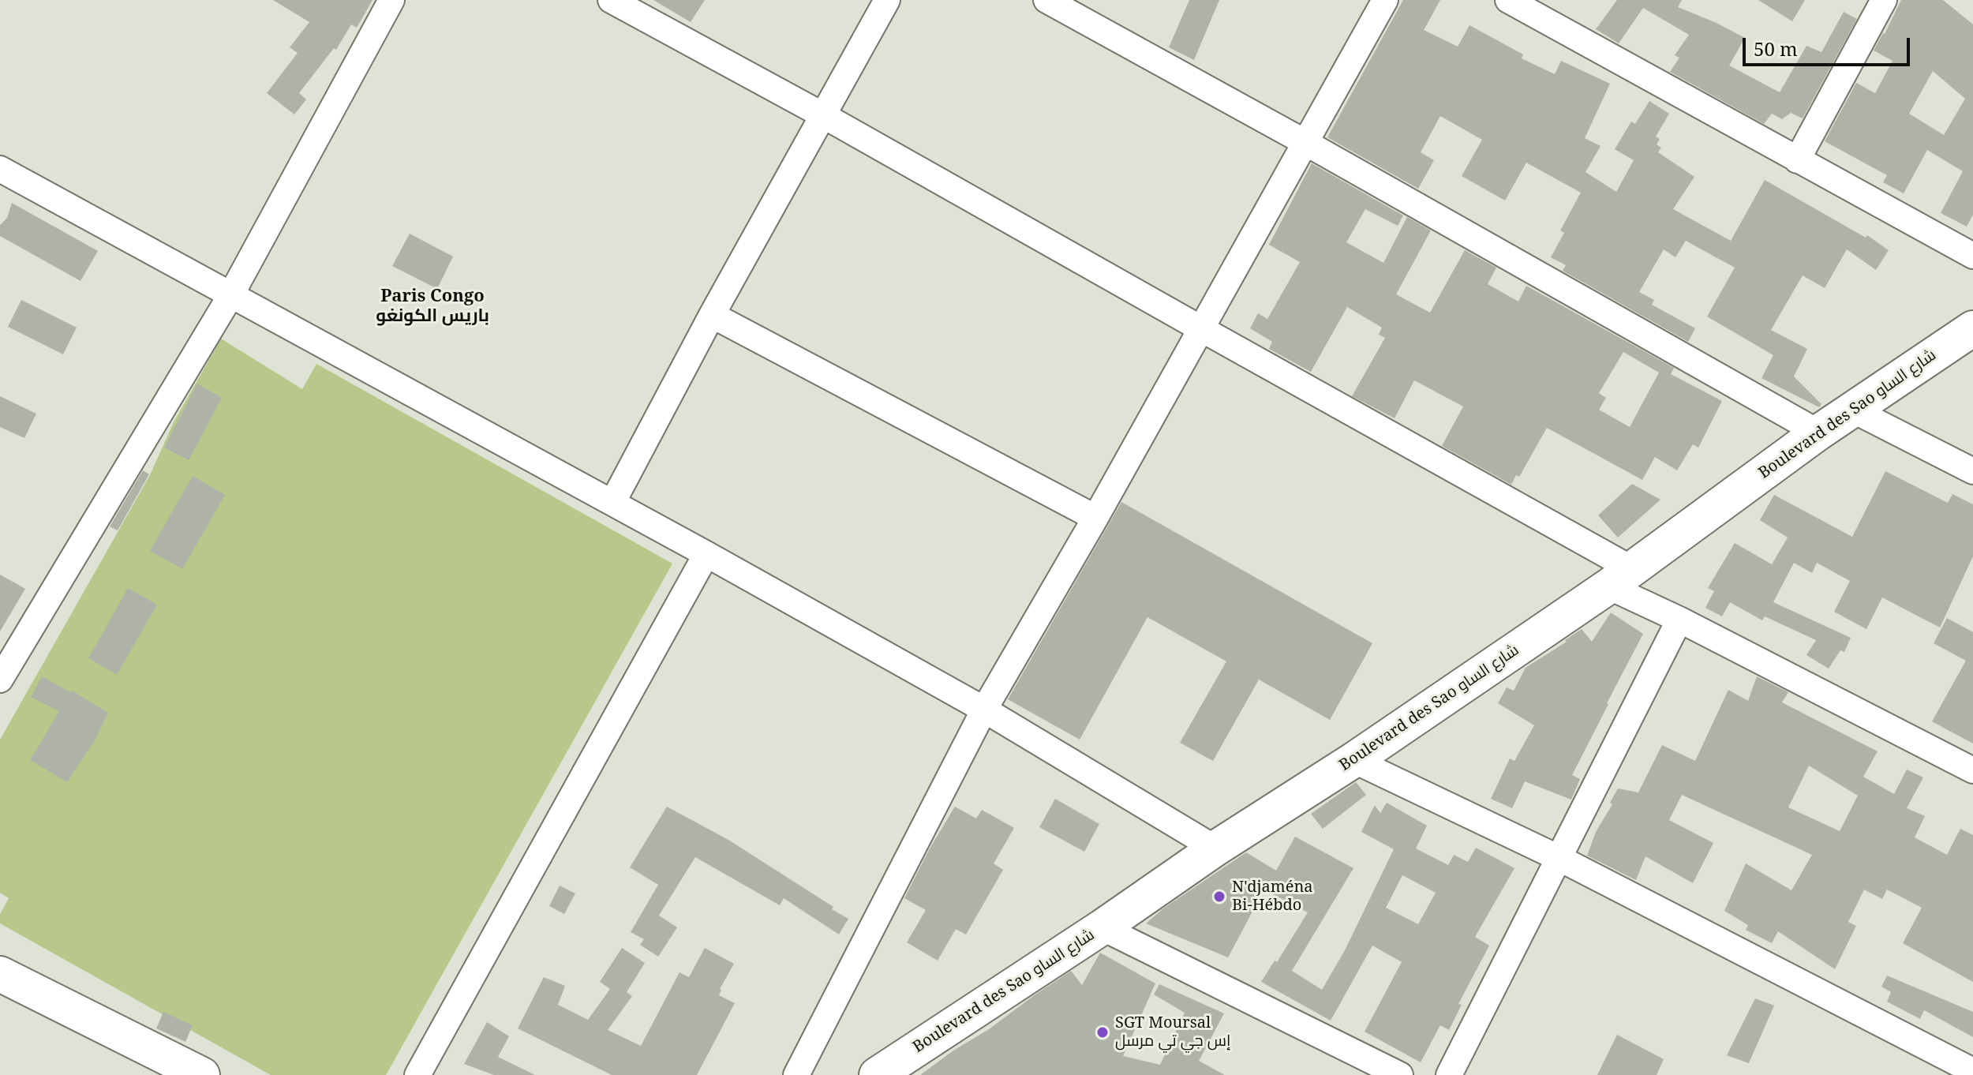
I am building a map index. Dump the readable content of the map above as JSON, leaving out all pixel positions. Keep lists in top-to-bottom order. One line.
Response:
{"streets":{"street":["Boulevard des Sao شارع الساو"]},"districts":["Paris Congo باريس الكونغو"],"places":["N'djaména Bi-Hébdo","SGT Moursal إس جي تي مرسل"],"scale_bar":"50 m"}
